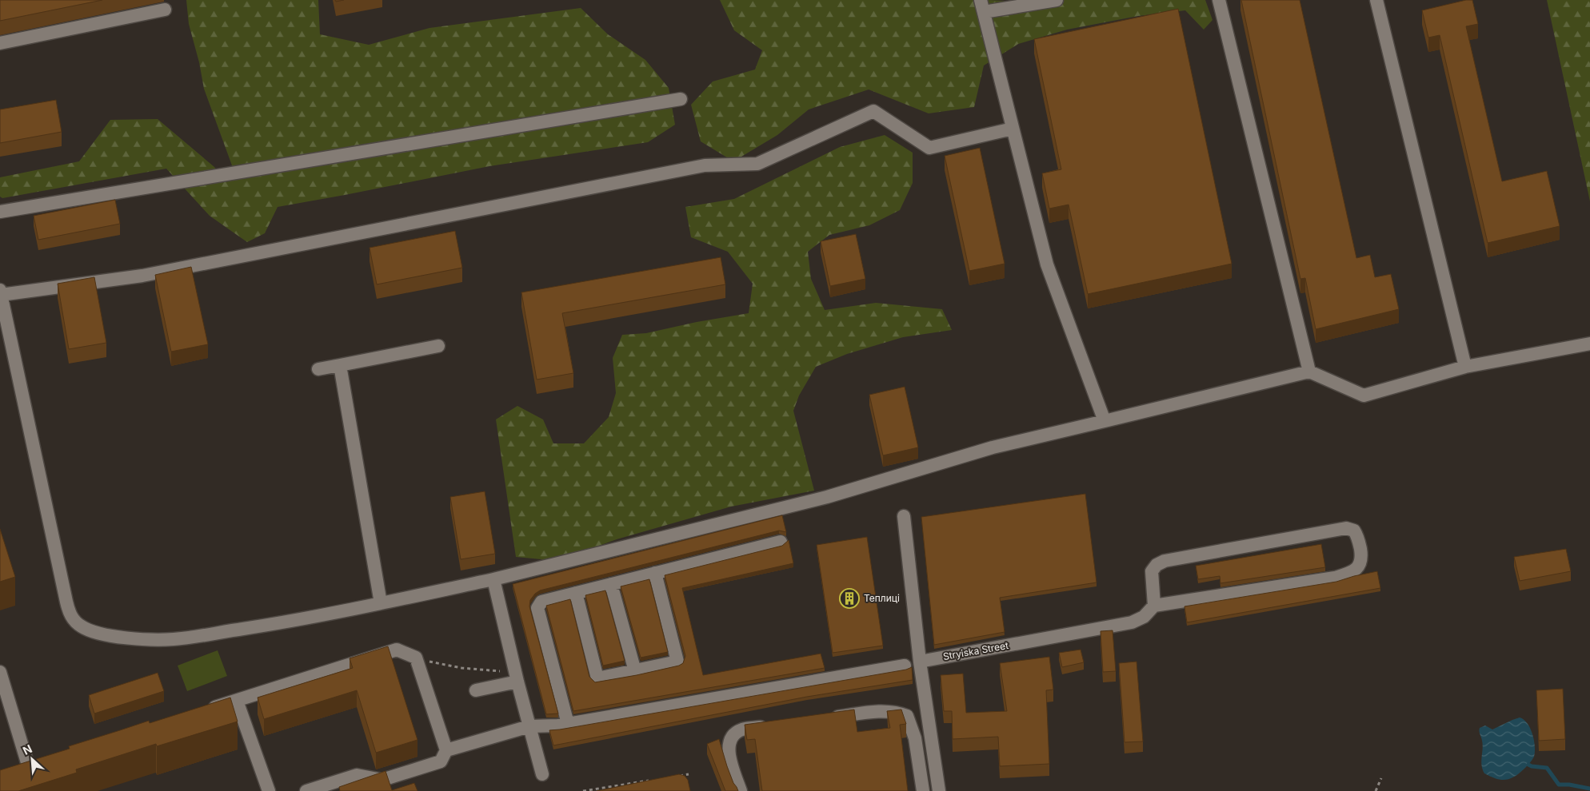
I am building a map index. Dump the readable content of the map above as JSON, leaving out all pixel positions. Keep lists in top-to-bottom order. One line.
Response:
{"streets":{"street":["Stryiska Street"]},"places":{"building":["Теплиці"]},"north":"top left"}
